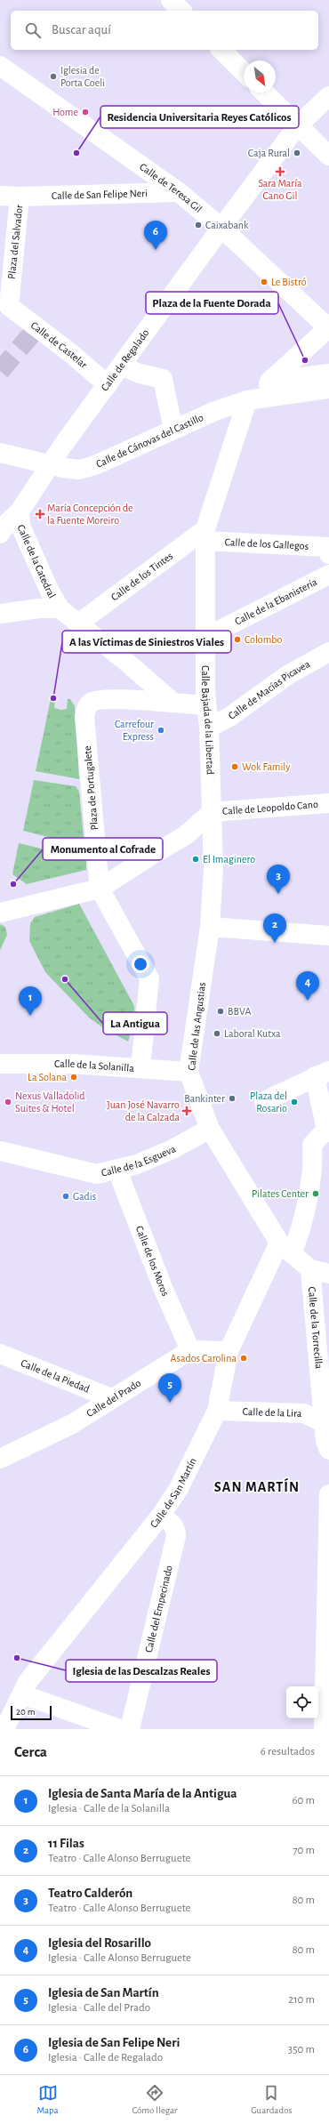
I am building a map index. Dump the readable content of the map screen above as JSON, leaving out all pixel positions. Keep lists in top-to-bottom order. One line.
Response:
{"streets":{"street":["Calle de Teresa Gil","Calle de San Felipe Neri","Plaza del Salvador","Calle de Castelar","Calle de Regalado","Calle de Cánovas del Castillo","Calle de los Gallegos","Calle de la Catedral","Calle de los Tintes","Calle de la Ebanistería","Calle de Macías Picavea","Calle Bajada de la Libertad","Plaza de Portugalete","Calle de Leopoldo Cano","Calle de las Angustias","Calle de la Solanilla","Calle de la Esgueva","Calle de los Moros","Calle de la Torrecilla","Calle de la Piedad","Calle del Prado","Calle de la Lira","Calle de San Martín","Calle del Empecinado"]},"crossings":[["Calle de Teresa Gil","Calle de San Felipe Neri"],["Calle de Teresa Gil","Calle de Regalado"],["Calle de San Felipe Neri","Plaza del Salvador"],["Plaza del Salvador","Calle de Castelar"],["Calle de Castelar","Calle de Regalado"],["Calle de Regalado","Calle de Cánovas del Castillo"],["Calle de Regalado","Calle de la Catedral"],["Calle de Cánovas del Castillo","Calle Bajada de la Libertad"],["Calle de los Gallegos","Calle de los Tintes"],["Calle de los Gallegos","Calle Bajada de la Libertad"],["Calle de los Tintes","Calle Bajada de la Libertad"],["Calle de la Ebanistería","Calle Bajada de la Libertad"],["Calle de Macías Picavea","Calle Bajada de la Libertad"],["Calle Bajada de la Libertad","Calle de Leopoldo Cano"],["Calle Bajada de la Libertad","Calle de las Angustias"],["Calle de Leopoldo Cano","Calle de las Angustias"],["Calle de las Angustias","Calle de la Solanilla"],["Calle de las Angustias","Calle de la Esgueva"],["Calle de las Angustias","Calle de la Torrecilla"],["Calle de las Angustias","Calle de San Martín"],["Calle de la Esgueva","Calle de los Moros"],["Calle de los Moros","Calle del Prado"],["Calle de la Torrecilla","Calle de la Lira"],["Calle de la Piedad","Calle del Prado"],["Calle de la Lira","Calle de San Martín"],["Calle de San Martín","Calle del Empecinado"]],"districts":["SAN MARTÍN"],"places":{"other":["Iglesia de Porta Coeli","Home","Residencia Universitaria Reyes Católicos","Caja Rural","Caixabank","Le Bistró","Plaza de la Fuente Dorada","Colombo","A las Víctimas de Siniestros Viales","Carrefour Express","Wok Family","El Imaginero","Monumento al Cofrade","La Antigua","BBVA","Laboral Kutxa","La Solana","Bankinter","Nexus Valladolid Suites & Hotel","Plaza del Rosario","Pilates Center","Gadis","Asados Carolina","Iglesia de las Descalzas Reales"],"health":["Sara María Cano Gil","María Concepción de la Fuente Moreiro","Juan José Navarro de la Calzada"]},"scale_bar":"20 m","north":"bottom right","page":{"search":"Buscar aquí","pins":["6","3","2","4","1","5"],"scale":"20 m","heading":["Cerca","6 resultados"],"list":[{"mark":"1","name":"Iglesia de Santa María de la Antigua","note":"Iglesia · Calle de la Solanilla","value":"60 m"},{"mark":"2","name":"11 Filas","note":"Teatro · Calle Alonso Berruguete","value":"70 m"},{"mark":"3","name":"Teatro Calderón","note":"Teatro · Calle Alonso Berruguete","value":"80 m"},{"mark":"4","name":"Iglesia del Rosarillo","note":"Iglesia · Calle Alonso Berruguete","value":"80 m"},{"mark":"5","name":"Iglesia de San Martín","note":"Iglesia · Calle del Prado","value":"210 m"},{"mark":"6","name":"Iglesia de San Felipe Neri","note":"Iglesia · Calle de Regalado","value":"350 m"}],"nav":["Mapa","Cómo llegar","Guardados"]}}
